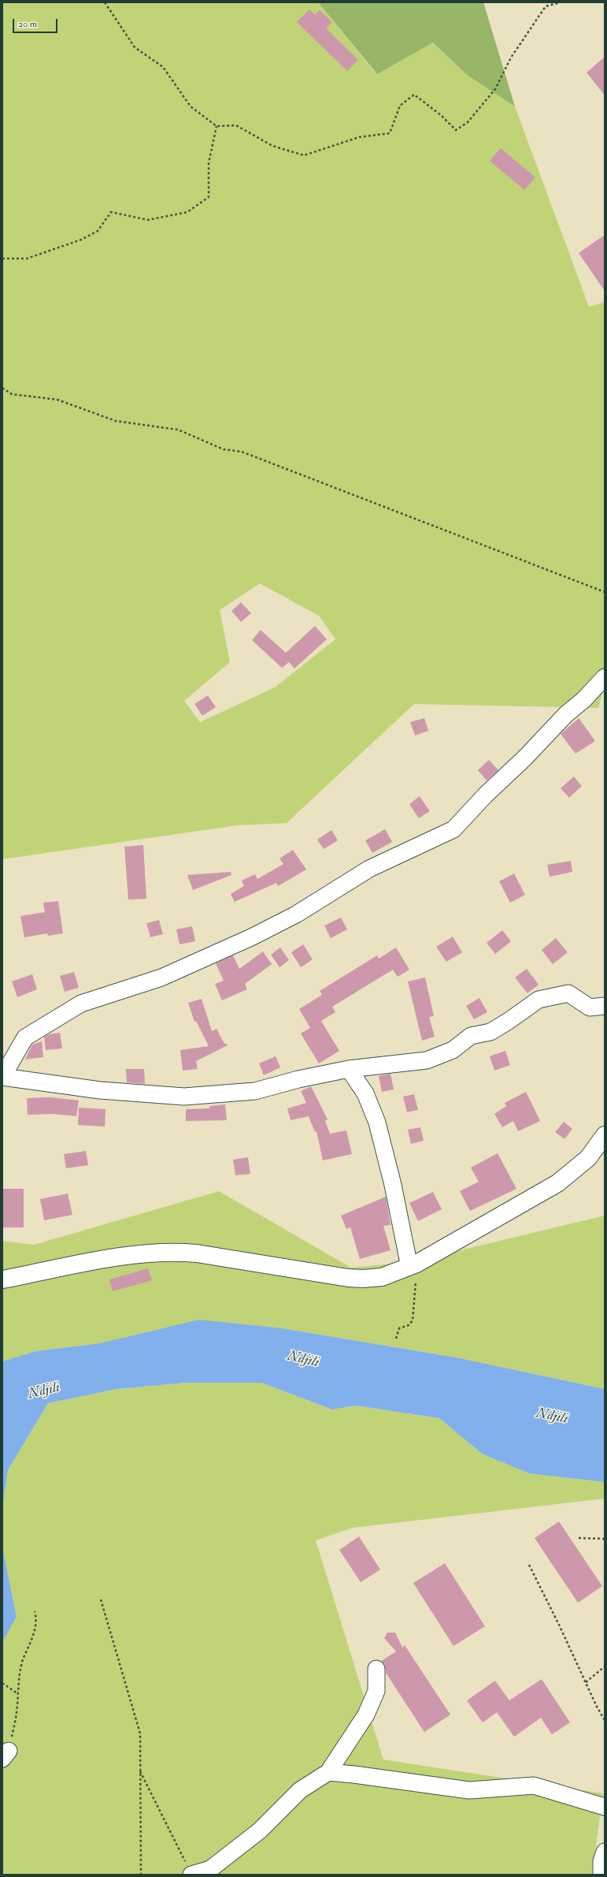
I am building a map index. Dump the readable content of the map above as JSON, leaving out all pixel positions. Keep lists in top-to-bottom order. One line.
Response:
{"water":["Ndjili"],"scale_bar":"20 m"}
